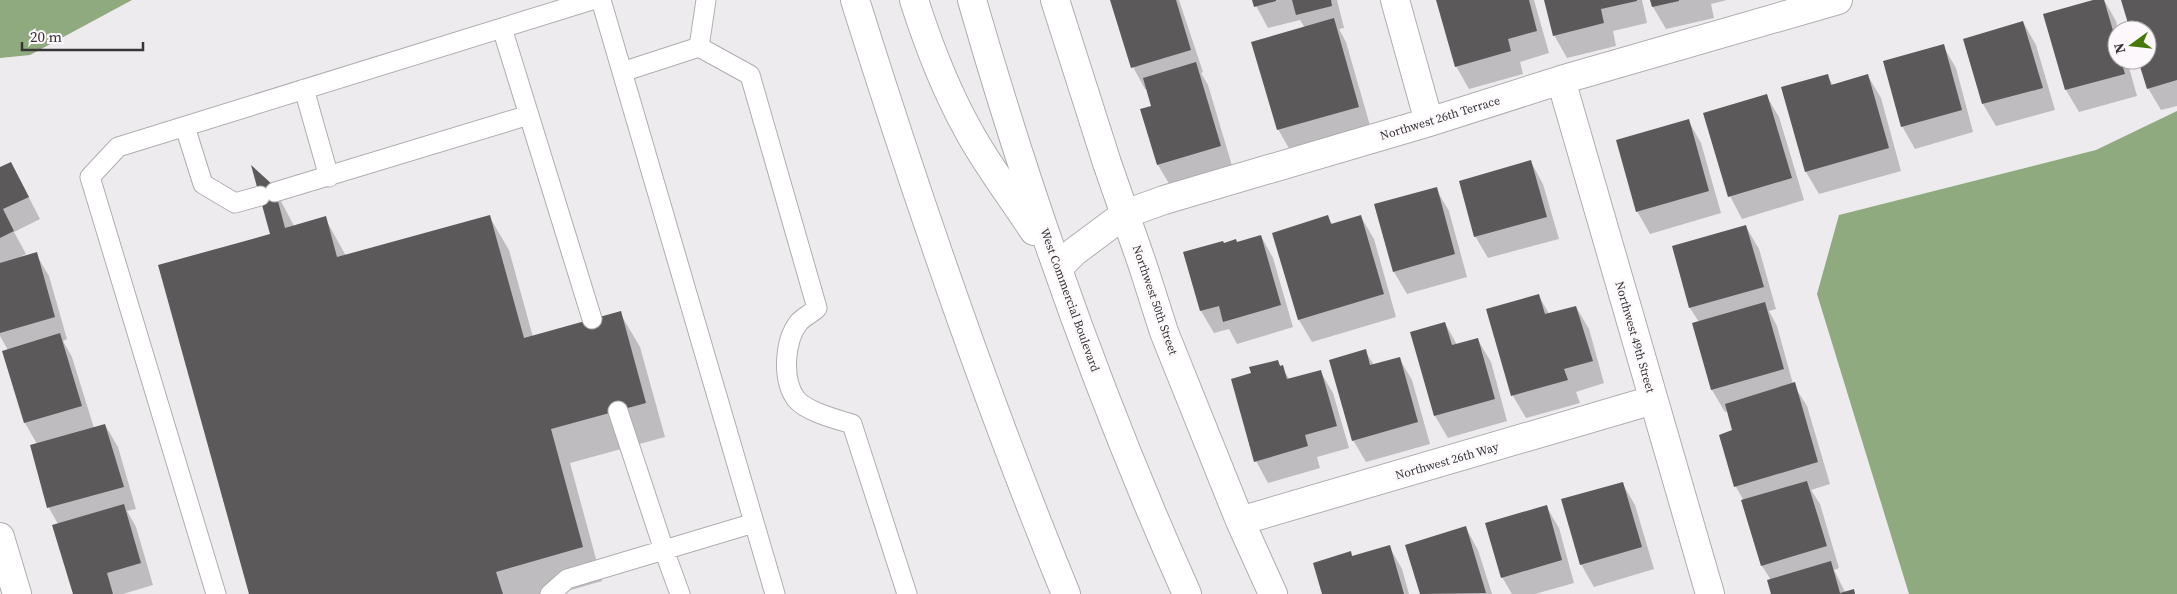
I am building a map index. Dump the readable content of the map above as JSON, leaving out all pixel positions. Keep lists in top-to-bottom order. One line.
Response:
{"streets":{"main road":["Northwest 26th Terrace","West Commercial Boulevard","Northwest 50th Street","Northwest 49th Street","Northwest 26th Way"]},"crossings":[["Northwest 26th Terrace","West Commercial Boulevard"],["Northwest 26th Terrace","Northwest 50th Street"],["Northwest 26th Terrace","Northwest 49th Street"],["Northwest 50th Street","Northwest 26th Way"],["Northwest 49th Street","Northwest 26th Way"]],"scale_bar":"20 m","north":"left"}
